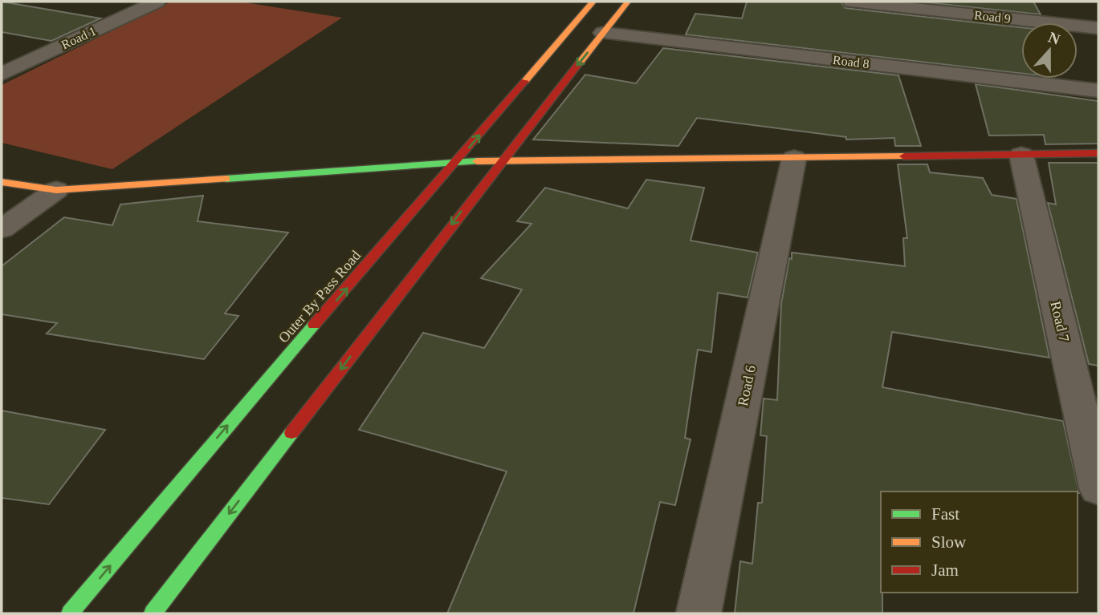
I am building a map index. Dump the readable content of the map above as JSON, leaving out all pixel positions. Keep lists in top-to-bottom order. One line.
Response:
{"streets":{"main road":["Outer By Pass Road"],"street":["Road 9","Road 1","Road 8","Road 7","Road 6"]},"legend":["Fast","Slow","Jam"],"north":"top"}
